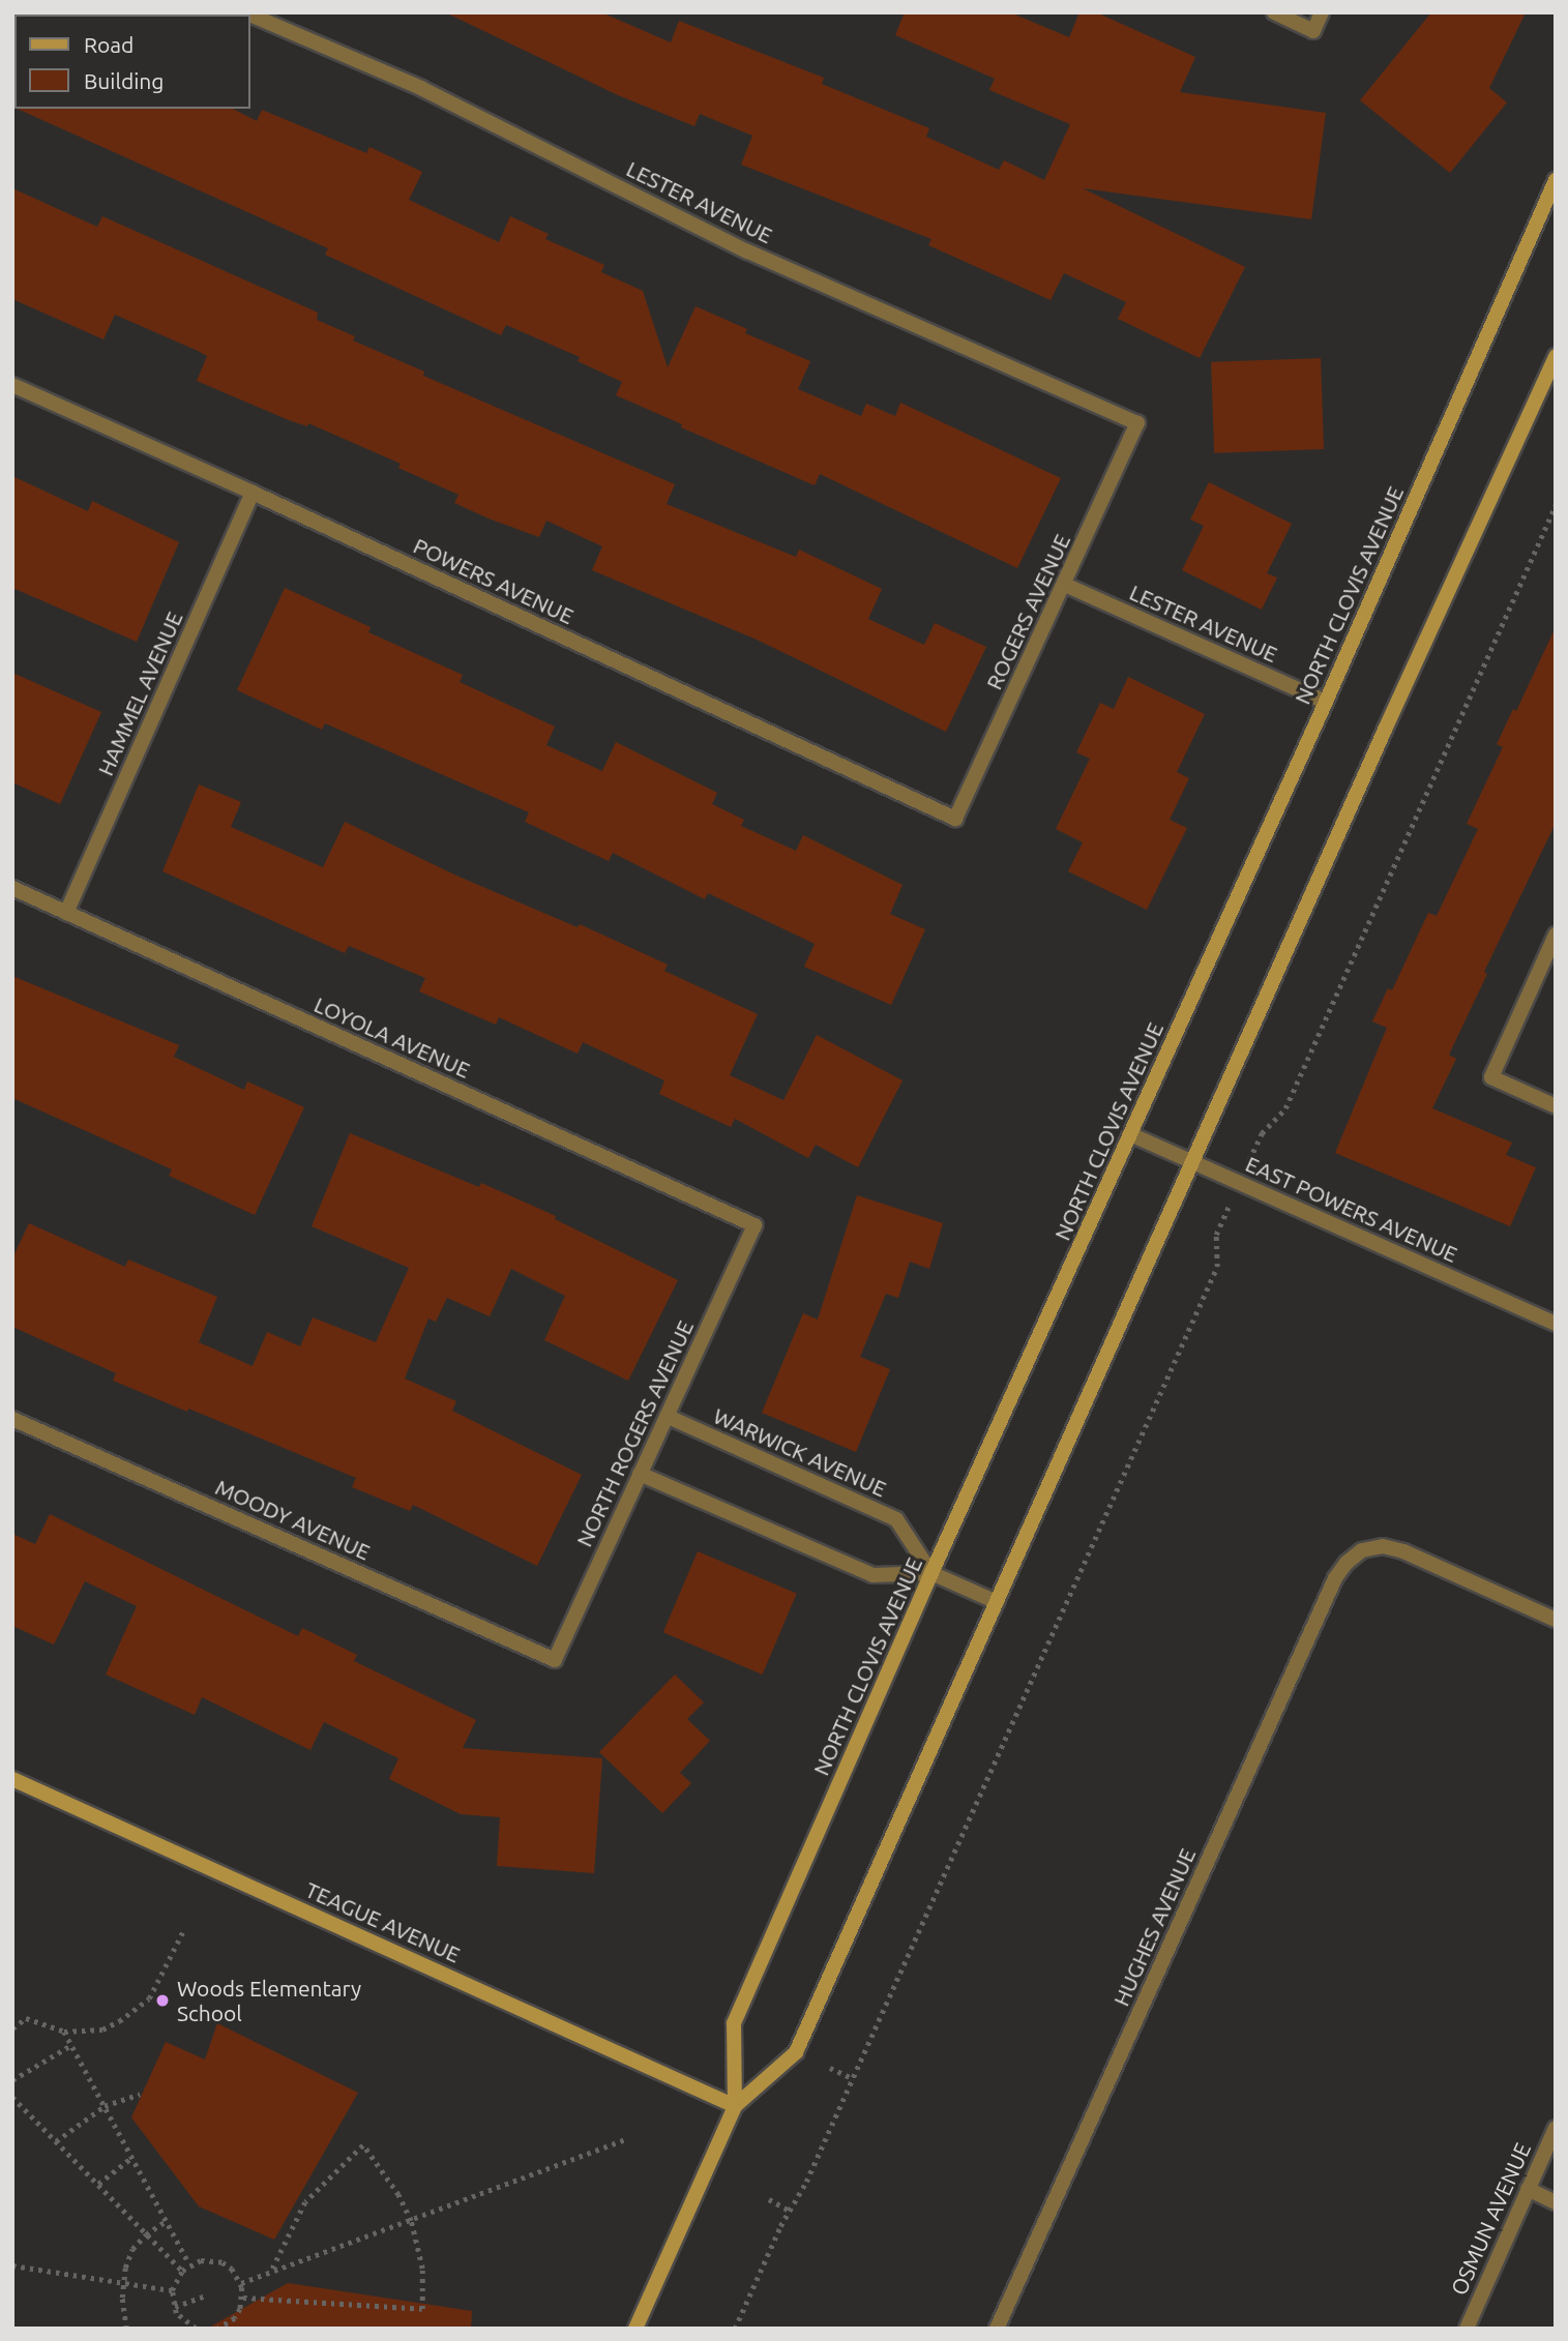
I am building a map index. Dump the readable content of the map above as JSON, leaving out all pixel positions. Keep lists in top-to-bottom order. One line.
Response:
{"streets":{"main road":["NORTH CLOVIS AVENUE","TEAGUE AVENUE"],"street":["LESTER AVENUE","POWERS AVENUE","ROGERS AVENUE","HAMMEL AVENUE","LOYOLA AVENUE","EAST POWERS AVENUE","NORTH ROGERS AVENUE","WARWICK AVENUE","MOODY AVENUE","HUGHES AVENUE","OSMUN AVENUE"]},"crossings":[["LESTER AVENUE","NORTH CLOVIS AVENUE"],["LESTER AVENUE","ROGERS AVENUE"],["POWERS AVENUE","ROGERS AVENUE"],["POWERS AVENUE","HAMMEL AVENUE"],["NORTH CLOVIS AVENUE","EAST POWERS AVENUE"],["NORTH CLOVIS AVENUE","WARWICK AVENUE"],["NORTH CLOVIS AVENUE","TEAGUE AVENUE"],["HAMMEL AVENUE","LOYOLA AVENUE"],["LOYOLA AVENUE","NORTH ROGERS AVENUE"],["NORTH ROGERS AVENUE","WARWICK AVENUE"],["NORTH ROGERS AVENUE","MOODY AVENUE"]],"places":["Woods Elementary School"],"legend":["Road","Building"]}
